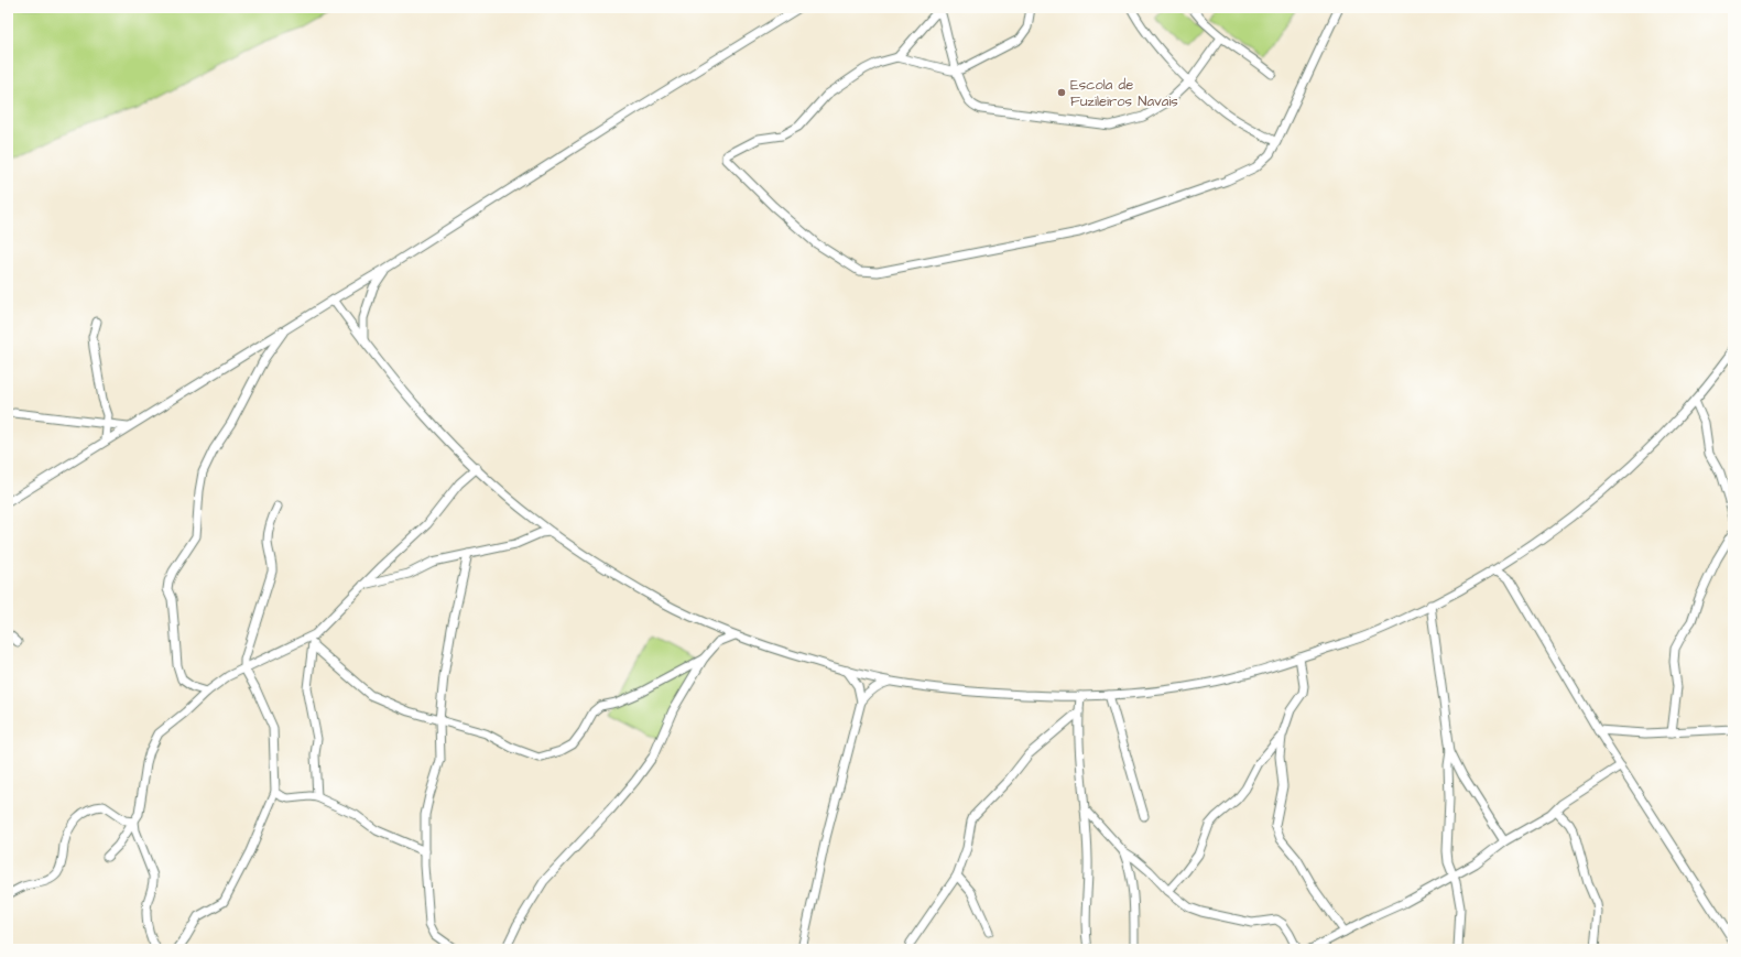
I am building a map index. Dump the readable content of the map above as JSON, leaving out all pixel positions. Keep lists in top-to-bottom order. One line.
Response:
{"places":["Escola de Fuzileiros Navais"]}
